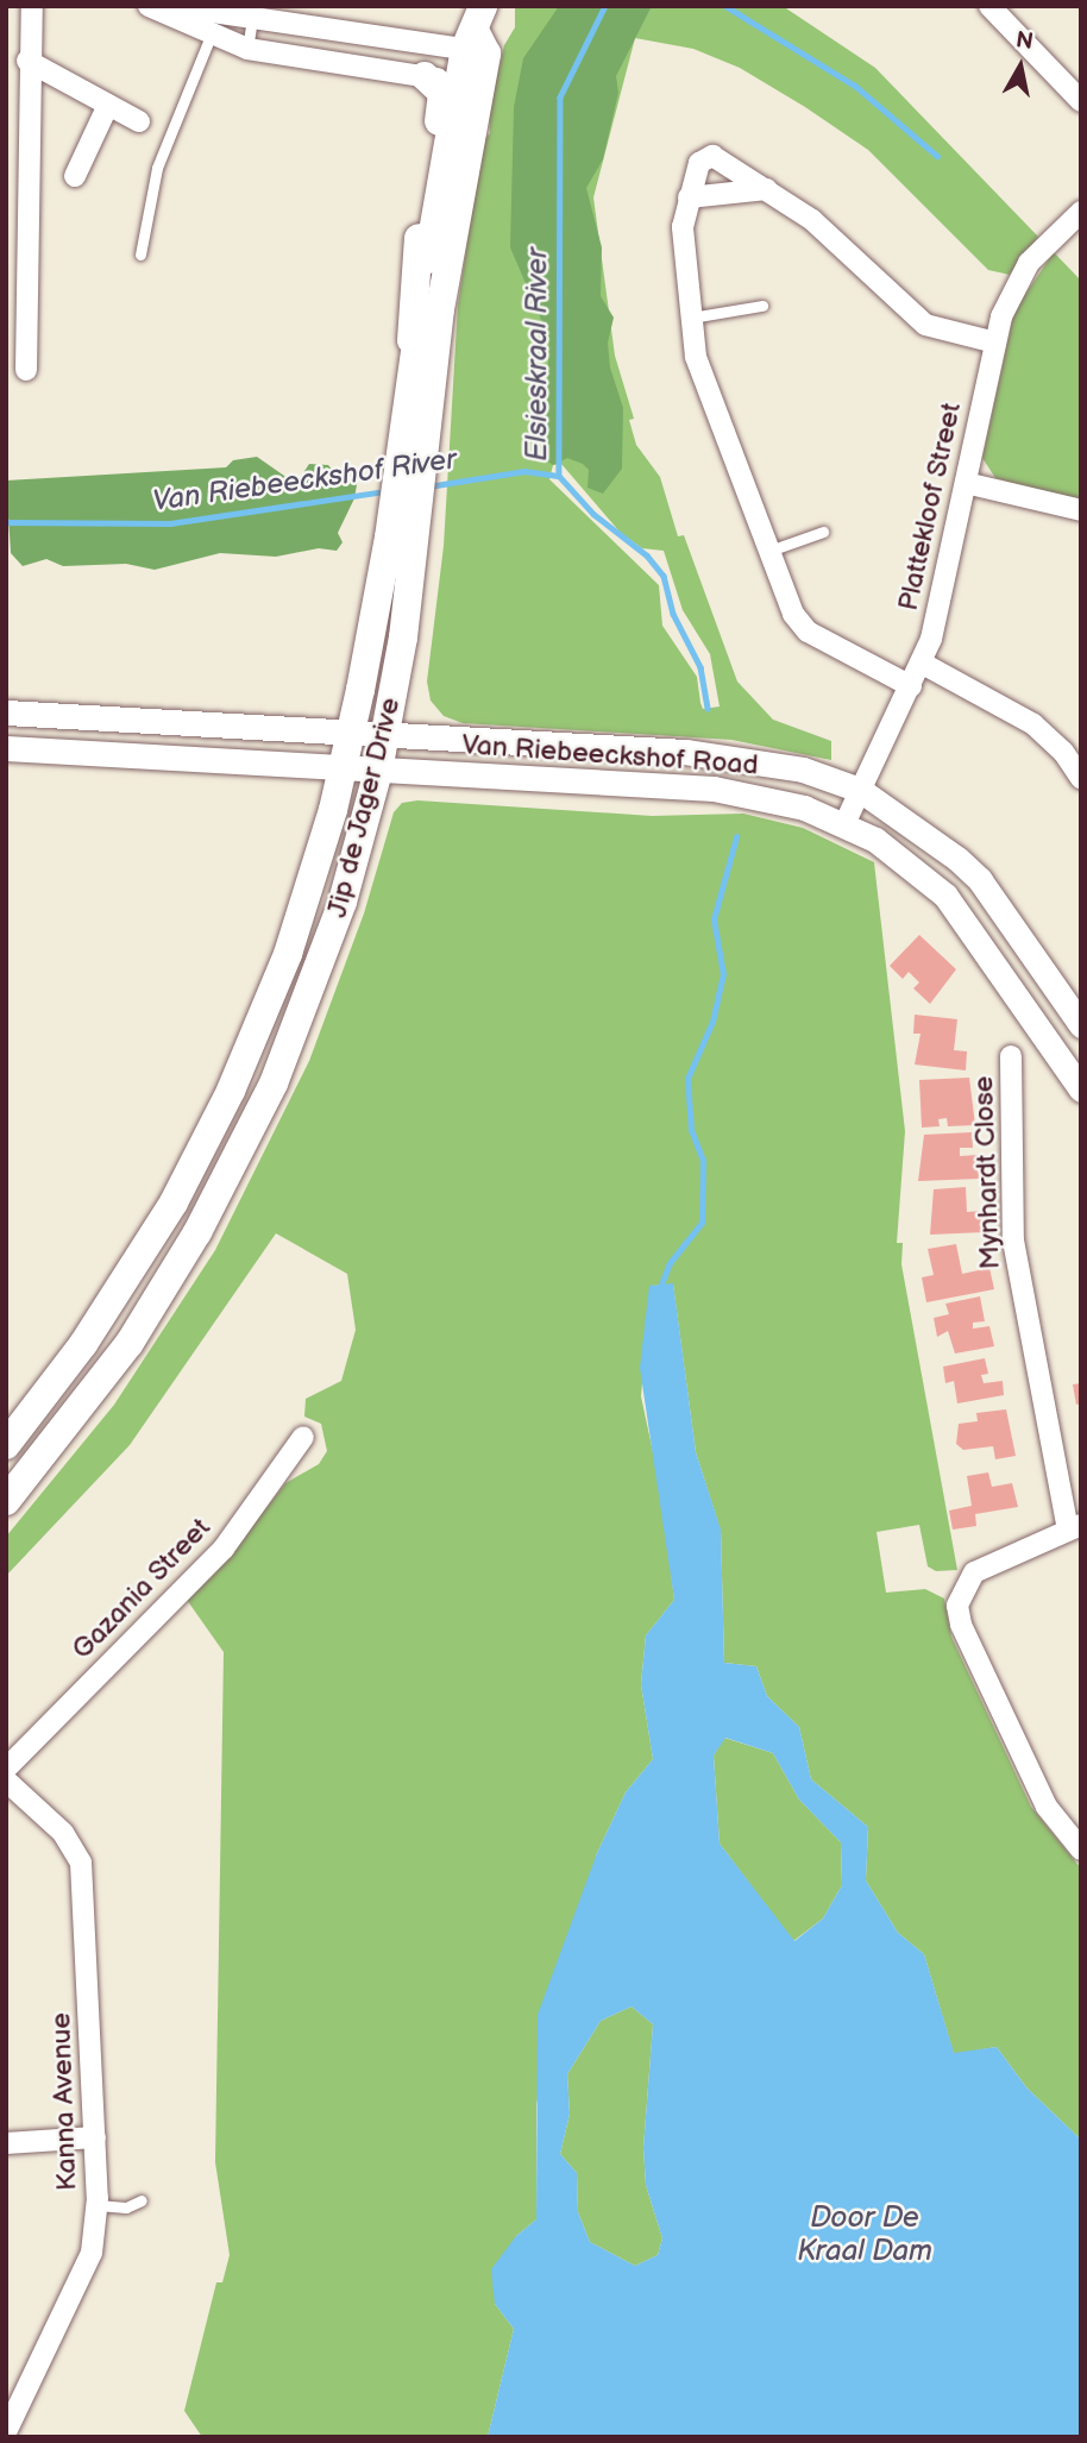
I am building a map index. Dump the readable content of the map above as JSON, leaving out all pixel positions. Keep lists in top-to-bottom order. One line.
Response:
{"streets":{"main road":["Jip de Jager Drive"],"street":["Plattekloof Street","Van Riebeeckshof Road","Mynhardt Close","Gazania Street","Kanna Avenue"]},"crossings":[["Plattekloof Street","Van Riebeeckshof Road"],["Van Riebeeckshof Road","Jip de Jager Drive"]],"water":["Elsieskraal River","Van Riebeeckshof River","Door De Kraal Dam"],"north":"top"}
